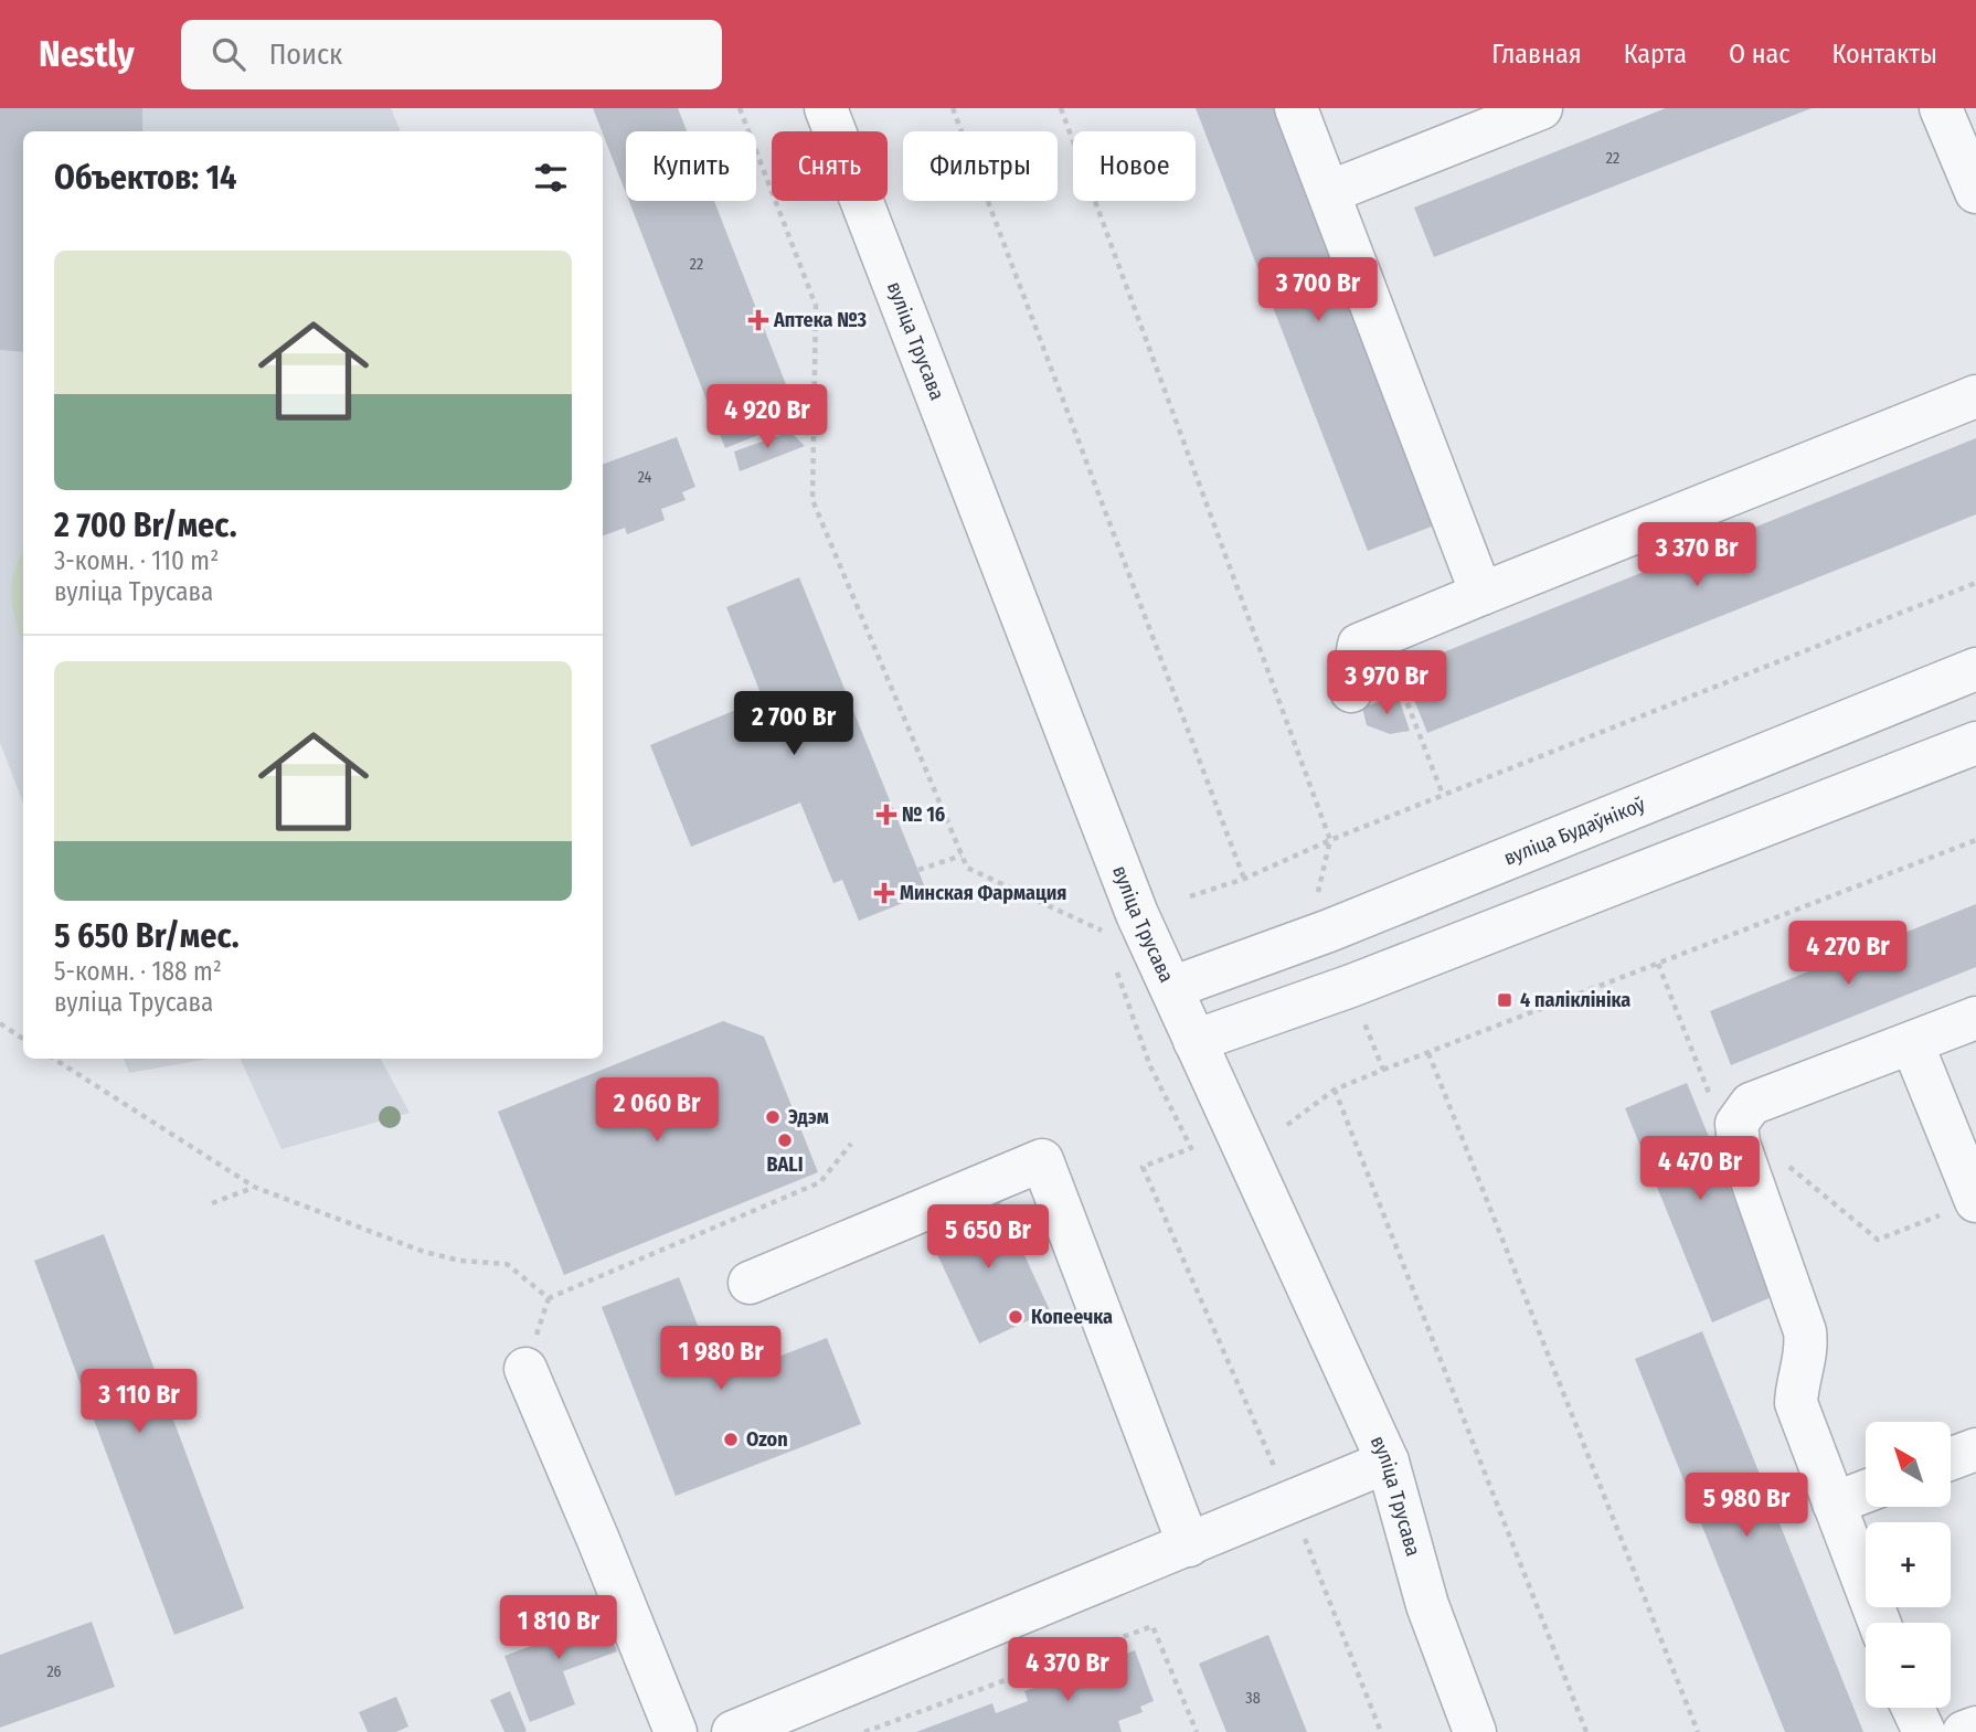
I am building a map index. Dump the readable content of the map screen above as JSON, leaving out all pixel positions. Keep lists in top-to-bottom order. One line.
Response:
{"streets":{"street":["вуліца Трусава","вуліца Будаўнікоў"]},"crossings":[["вуліца Трусава","вуліца Будаўнікоў"]],"places":{"health":["Аптека №3","№ 16","Минская Фармация"],"transit":["4 паліклініка"],"other":["Эдэм","BALI","Копеечка","Ozon"]},"house_numbers":["22","22","24","26","38"],"north":"top left","page":{"header":"Nestly","search":"Поиск","nav":["Главная","Карта","О нас","Контакты"],"chip":["Купить","Снять","Фильтры","Новое"],"heading":"Объектов: 14","list":[{"name":"2 700 Br/мес.","note":"3-комн. · 110 m² · вуліца Трусава"},{"name":"5 650 Br/мес.","note":"5-комн. · 188 m² · вуліца Трусава"}],"price":["3 700 Br","4 920 Br","3 370 Br","3 970 Br","2 700 Br","4 270 Br","2 060 Br","4 470 Br","5 650 Br","1 980 Br","3 110 Br","5 980 Br","1 810 Br","4 370 Br"],"map_buttons":["+","−"]}}
